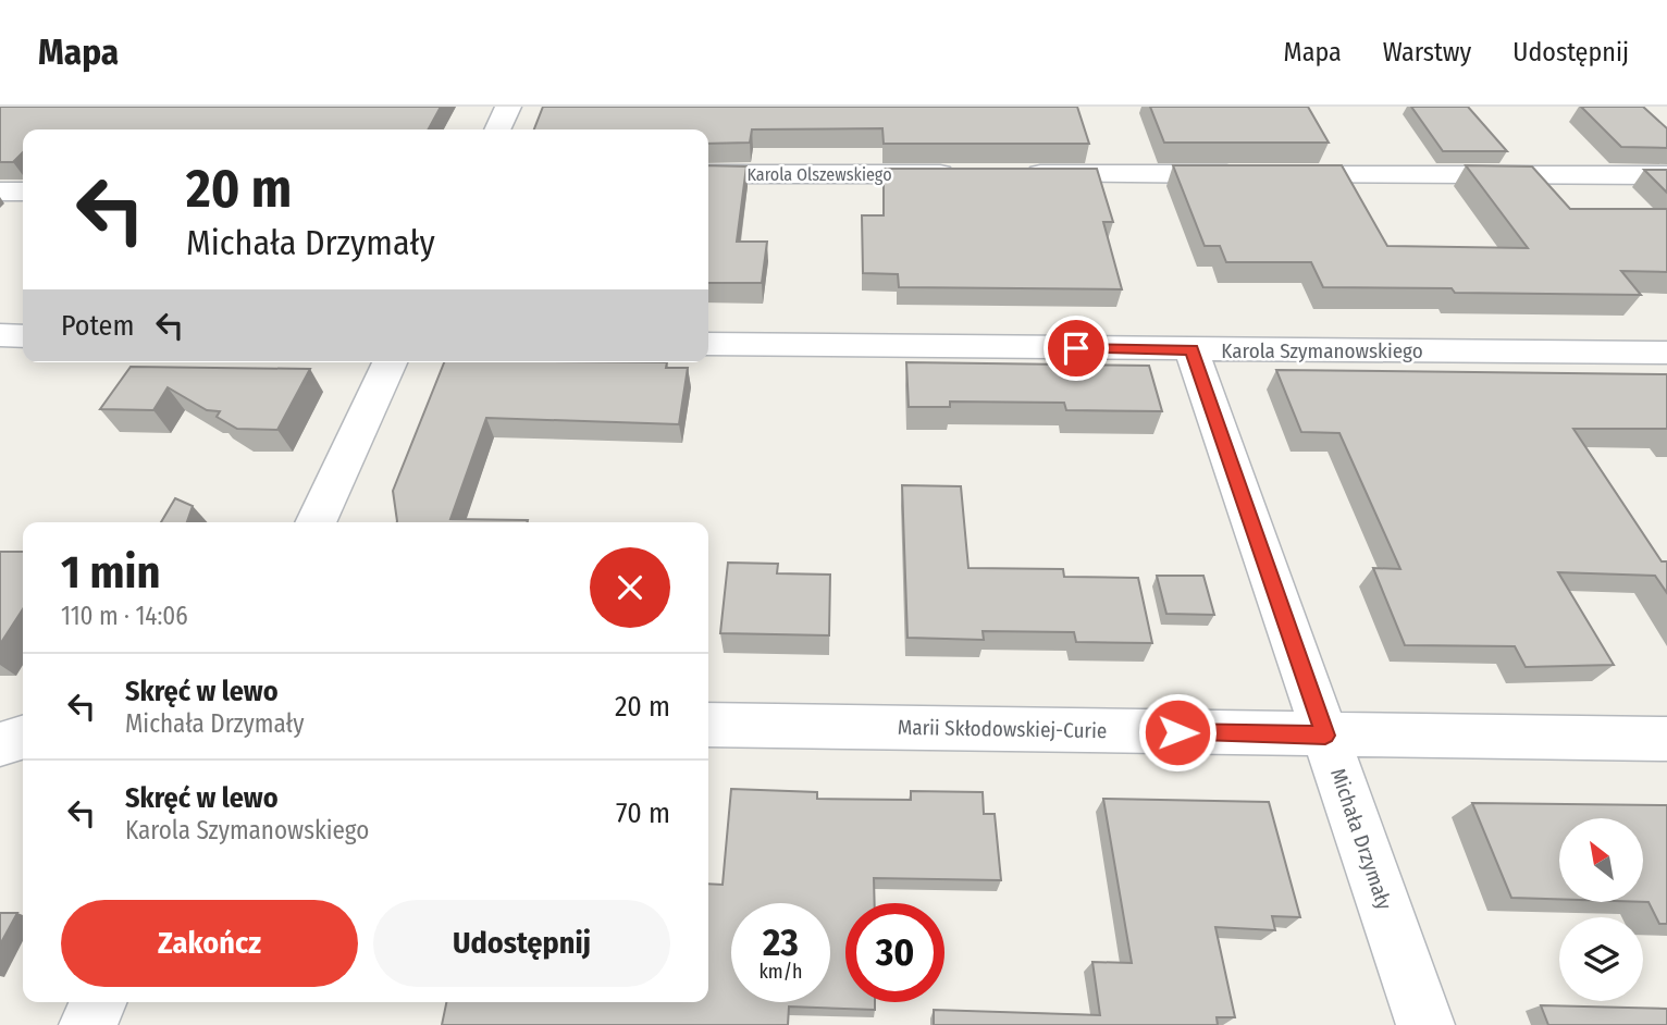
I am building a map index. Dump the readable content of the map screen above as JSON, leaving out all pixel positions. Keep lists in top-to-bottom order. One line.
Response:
{"streets":{"street":["Karola Olszewskiego","Karola Szymanowskiego","Marii Skłodowskiej-Curie","Michała Drzymały"]},"crossings":[["Karola Szymanowskiego","Michała Drzymały"],["Marii Skłodowskiej-Curie","Michała Drzymały"]],"north":"top left","page":{"header":"Mapa","nav":["Mapa","Warstwy","Udostępnij"],"turn":["20 m","Michała Drzymały"],"then":"Potem","heading":["1 min","110 m · 14:06"],"list":[{"name":"Skręć w lewo","note":"Michała Drzymały","value":"20 m"},{"name":"Skręć w lewo","note":"Karola Szymanowskiego","value":"70 m"}],"buttons":["Zakończ","Udostępnij"],"speed":"23 km/h","limit":"30"}}
